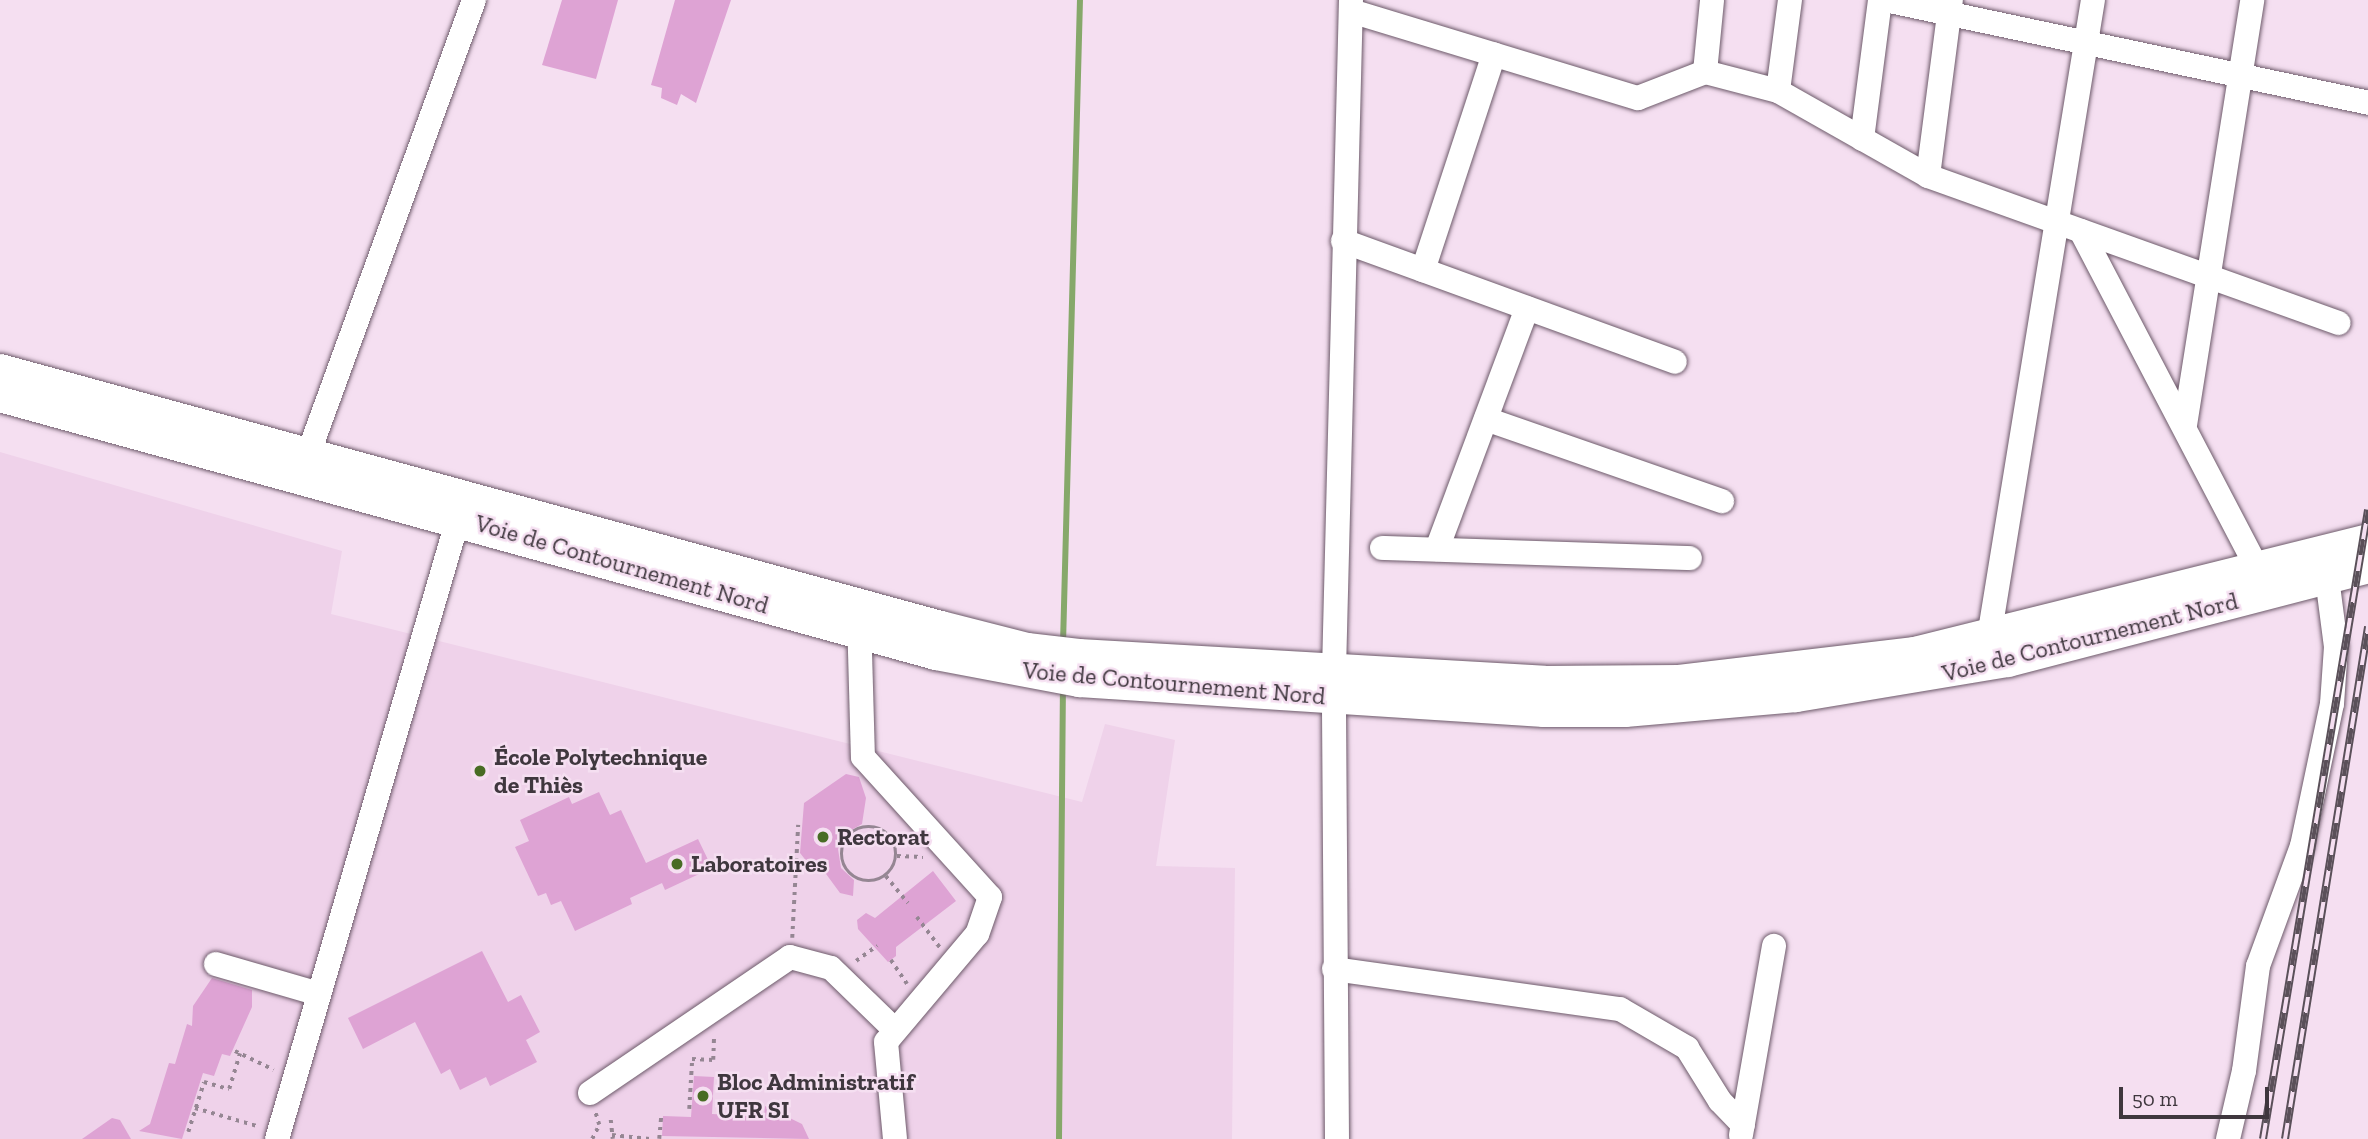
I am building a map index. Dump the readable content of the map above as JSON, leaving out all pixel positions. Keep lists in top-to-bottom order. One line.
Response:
{"streets":{"main road":["Voie de Contournement Nord"]},"places":["École Polytechnique de Thiès","Rectorat","Laboratoires","Bloc Administratif UFR SI"],"scale_bar":"50 m"}
